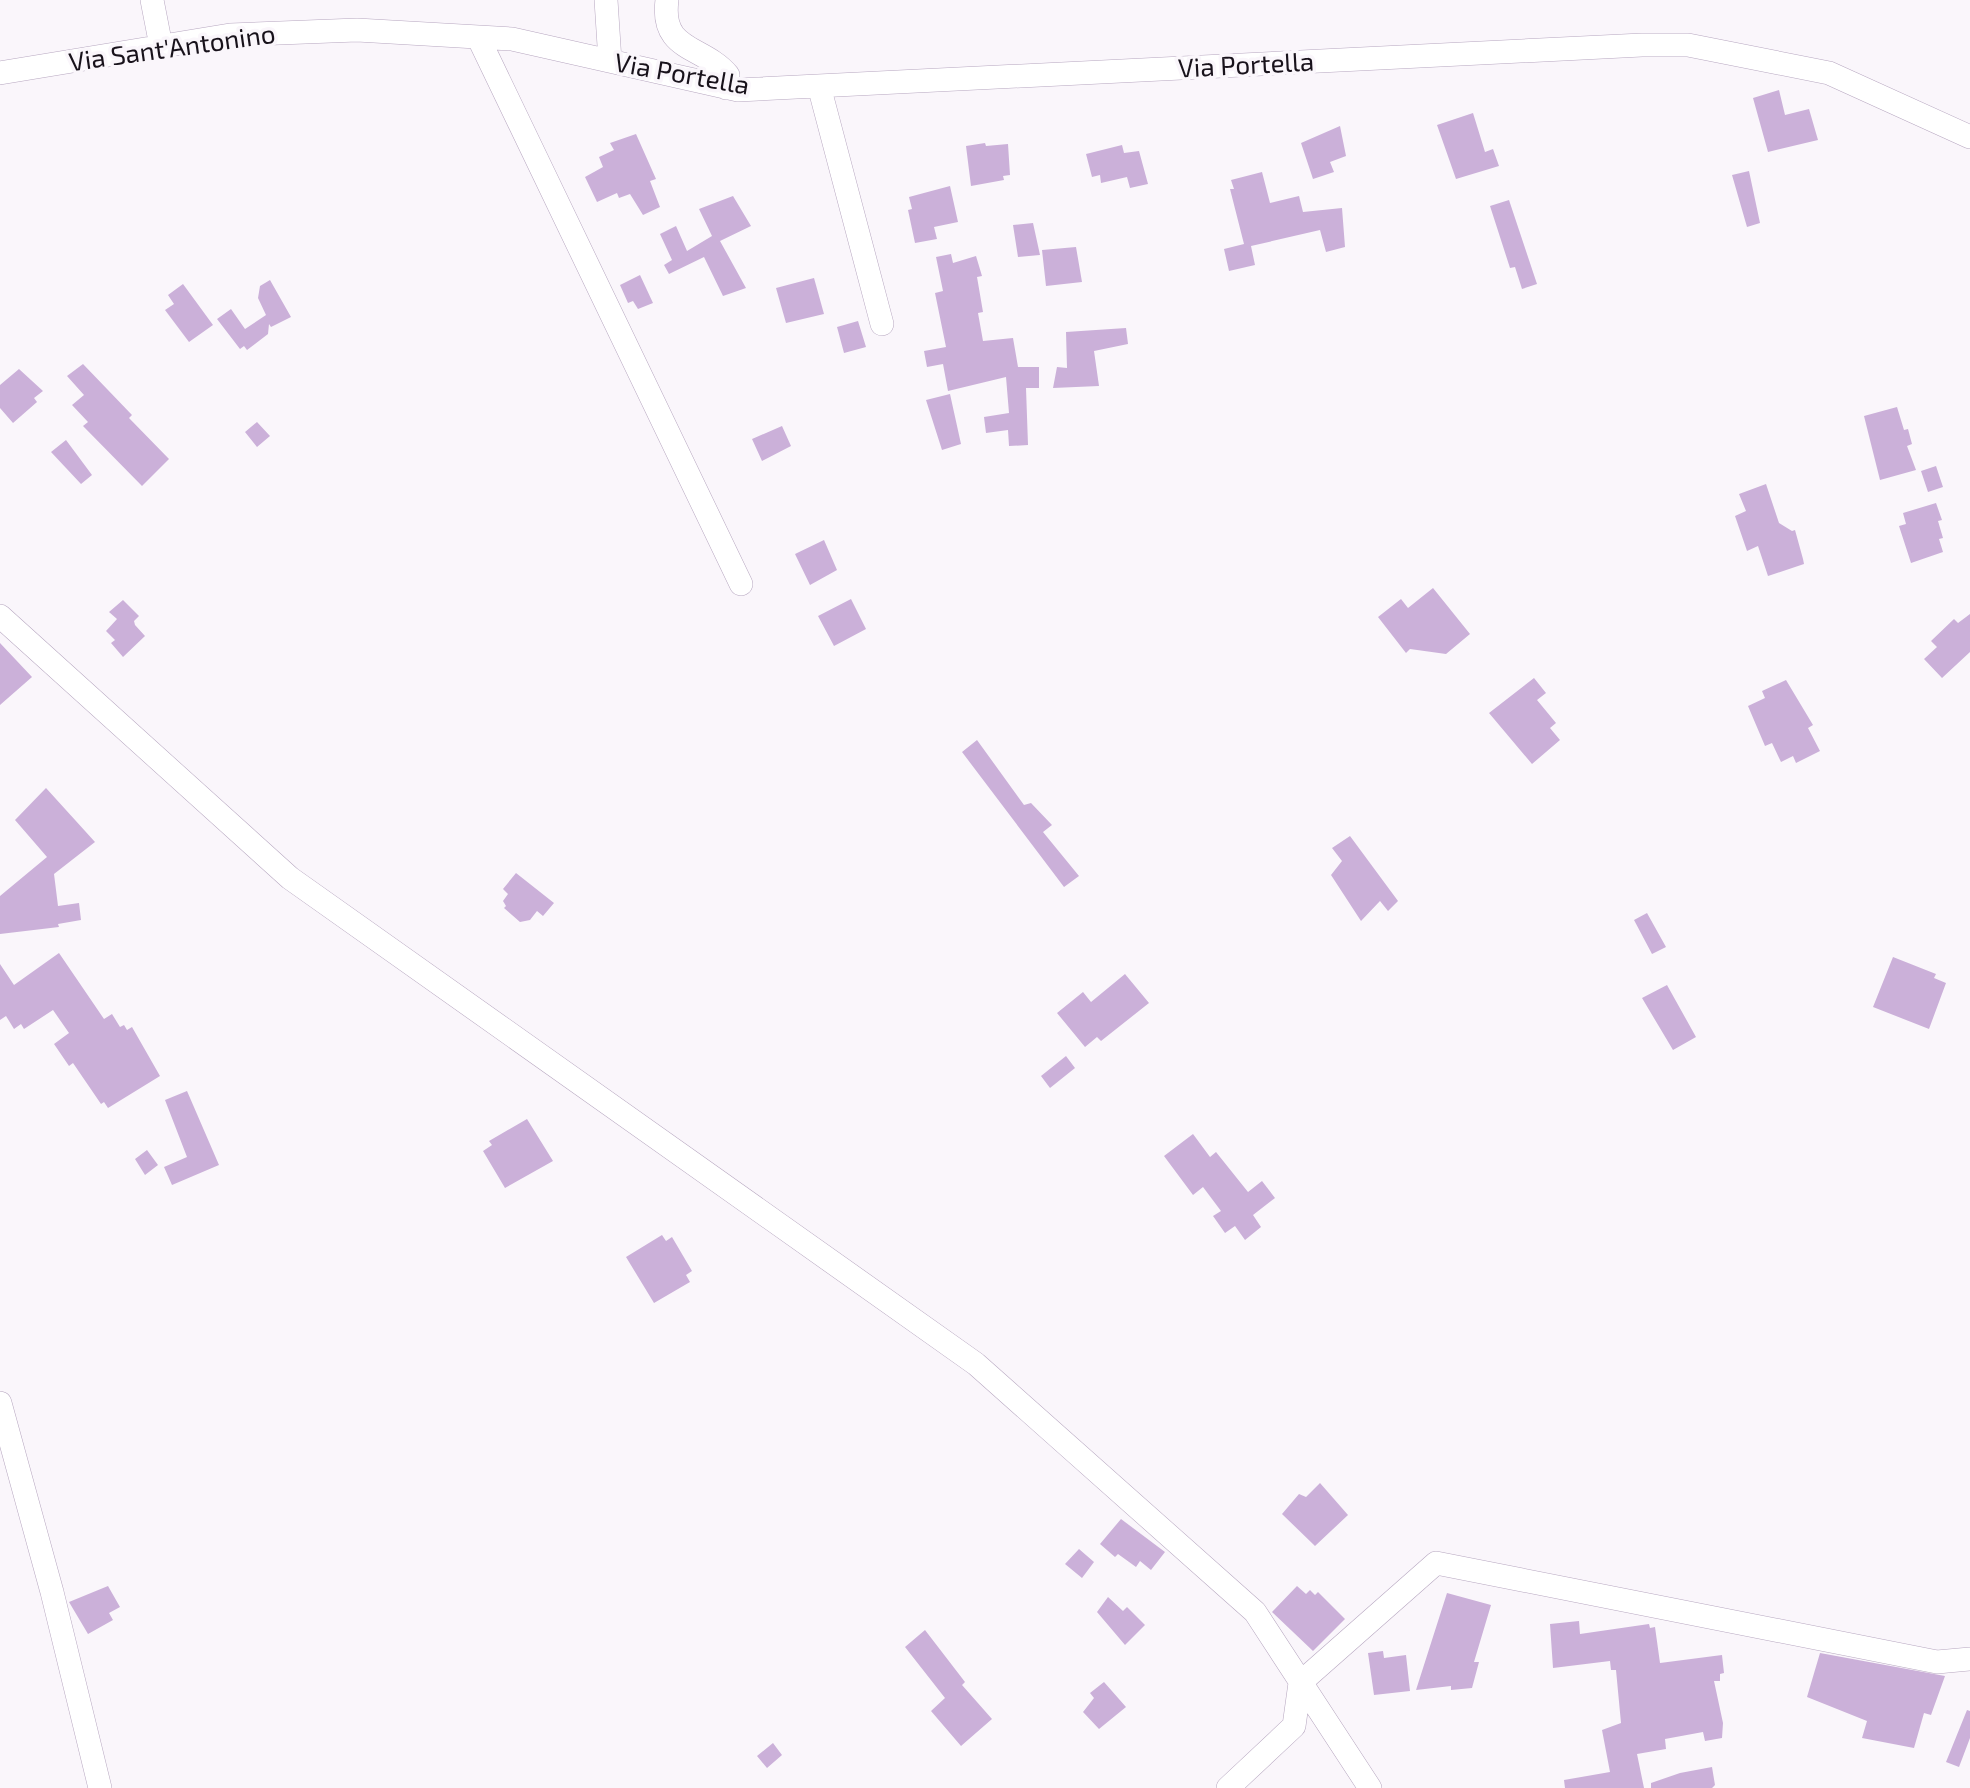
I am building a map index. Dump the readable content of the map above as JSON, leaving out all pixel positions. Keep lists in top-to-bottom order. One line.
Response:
{"streets":{"street":["Via Sant'Antonino","Via Portella"]},"crossings":[["Via Sant'Antonino","Via Portella"]]}
